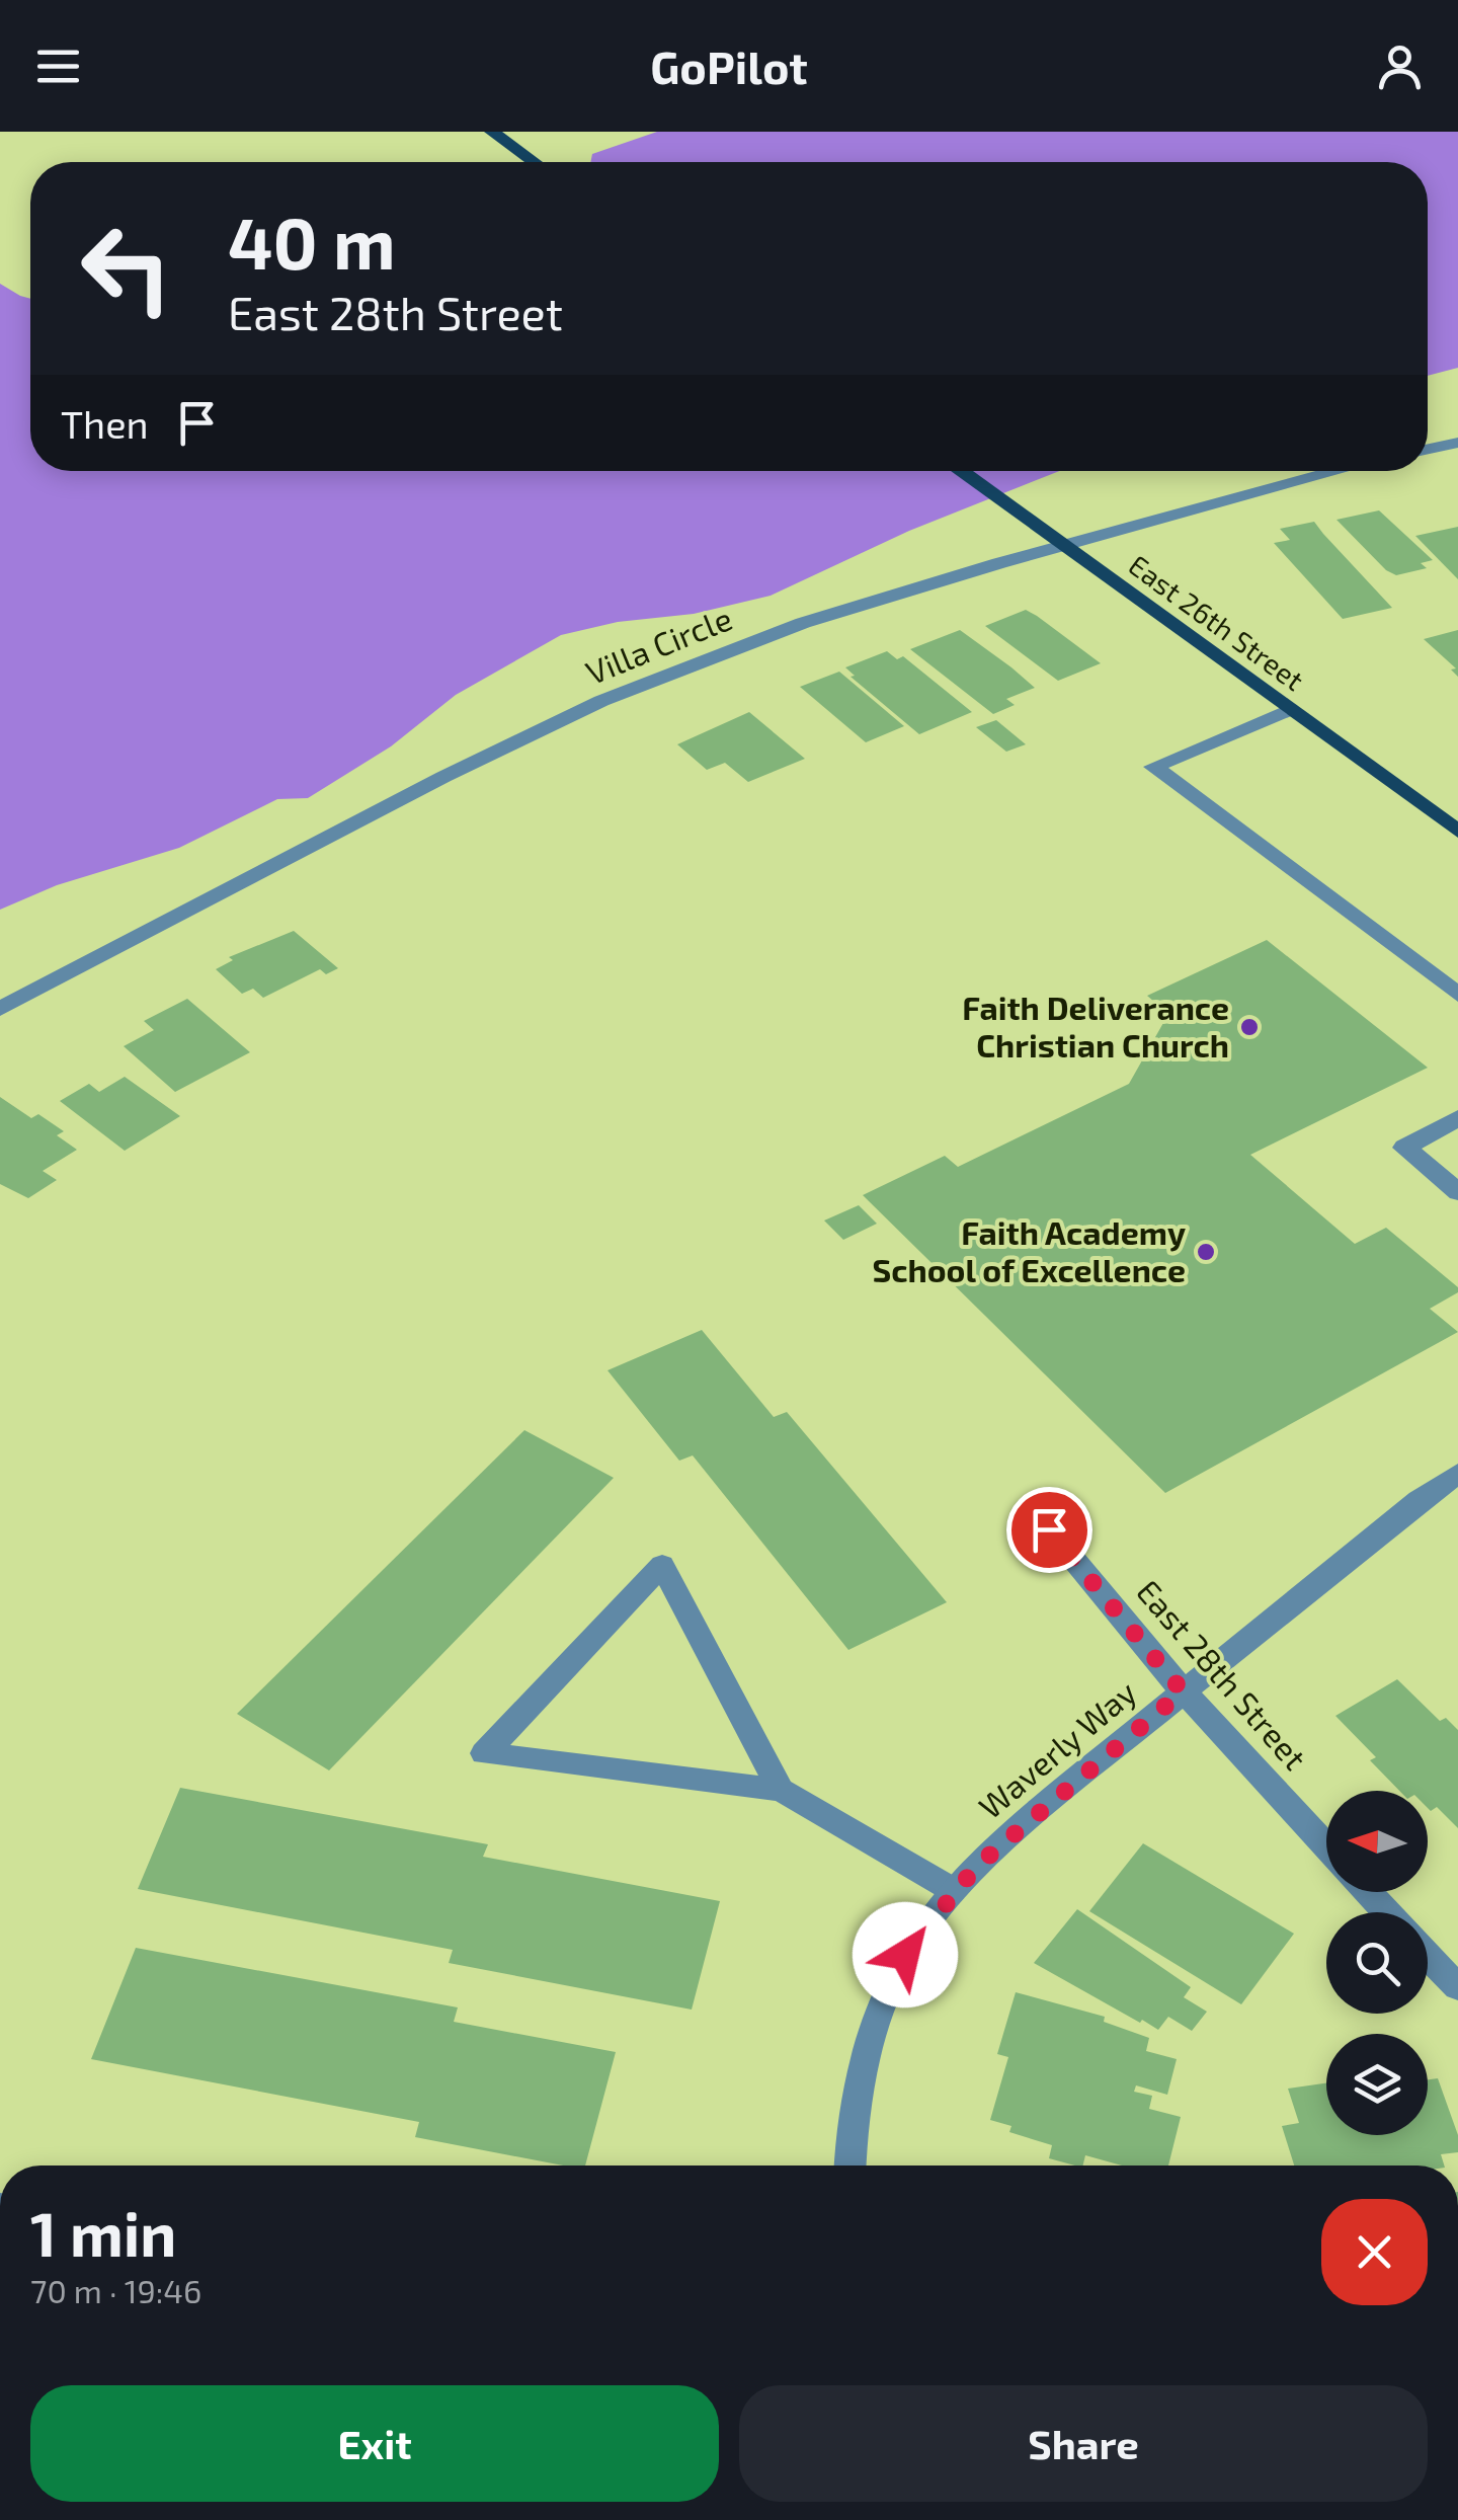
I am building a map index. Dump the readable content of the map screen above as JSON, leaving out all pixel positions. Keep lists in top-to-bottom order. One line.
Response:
{"streets":{"main road":["East 26th Street"],"street":["Villa Circle","East 28th Street","Waverly Way"]},"crossings":[["East 26th Street","Villa Circle"],["East 28th Street","Waverly Way"]],"places":["Faith Deliverance Christian Church","Faith Academy School of Excellence"],"north":"left","page":{"header":"GoPilot","turn":["40 m","East 28th Street"],"then":"Then","heading":["1 min","70 m · 19:46"],"buttons":["Exit","Share"]}}
